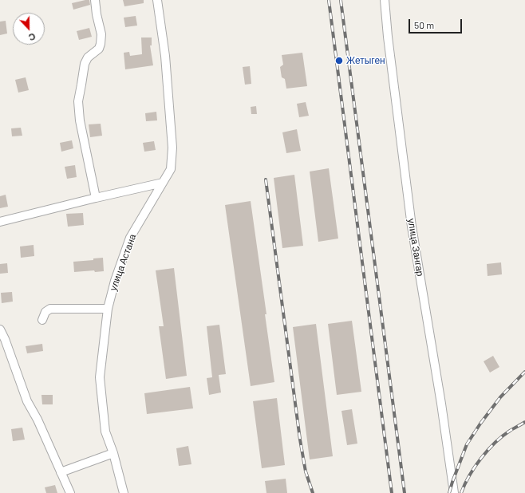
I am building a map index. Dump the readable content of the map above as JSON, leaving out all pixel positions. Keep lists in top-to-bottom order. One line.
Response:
{"streets":{"street":["улица Зангар","улица Астана"]},"places":["Жетыген"],"scale_bar":"50 m","north":"bottom"}
